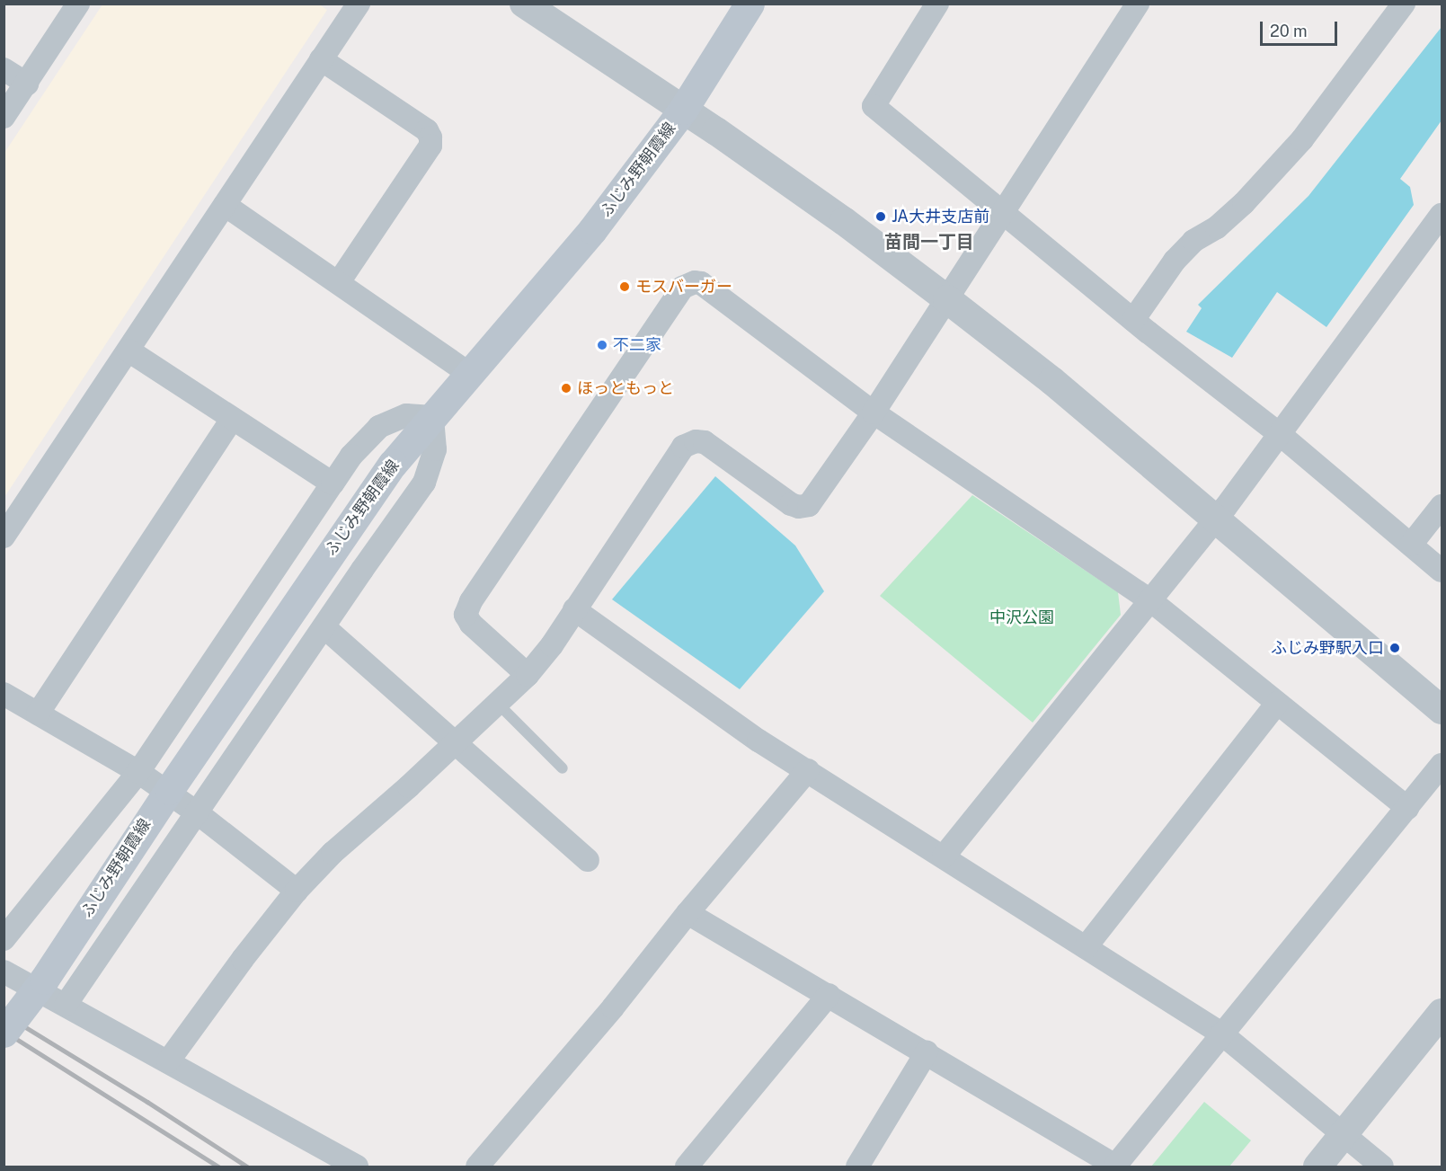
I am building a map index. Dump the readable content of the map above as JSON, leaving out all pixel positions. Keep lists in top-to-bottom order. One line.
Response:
{"streets":{"main road":["ふじみ野朝霞線"]},"districts":["苗間一丁目"],"parks":["中沢公園"],"places":["JA大井支店前","モスバーガー","不二家","ほっともっと","ふじみ野駅入口"],"scale_bar":"20 m"}
